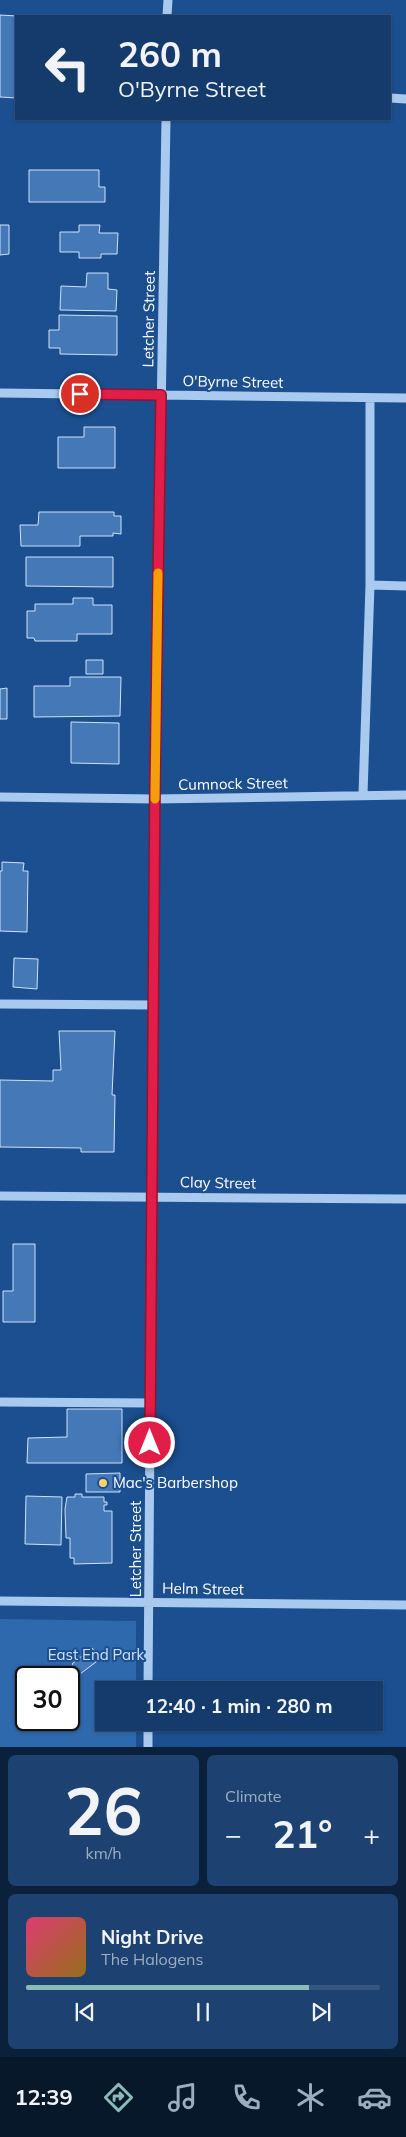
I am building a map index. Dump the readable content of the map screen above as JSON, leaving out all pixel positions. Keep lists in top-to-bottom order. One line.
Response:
{"streets":{"street":["Letcher Street","O'Byrne Street","Cumnock Street","Clay Street","Helm Street"]},"crossings":[["Letcher Street","O'Byrne Street"],["Letcher Street","Cumnock Street"],["Letcher Street","Clay Street"],["Letcher Street","Helm Street"]],"parks":["East End Park"],"places":["Mac's Barbershop"],"page":{"turn":["260 m","O'Byrne Street"],"limit":"30","trip":"12:40 · 1 min · 280 m","tile":[["26","km/h"],"Climate"],"heat":["−","21°","+"],"song":["Night Drive","The Halogens"],"tabs":"12:39"}}
